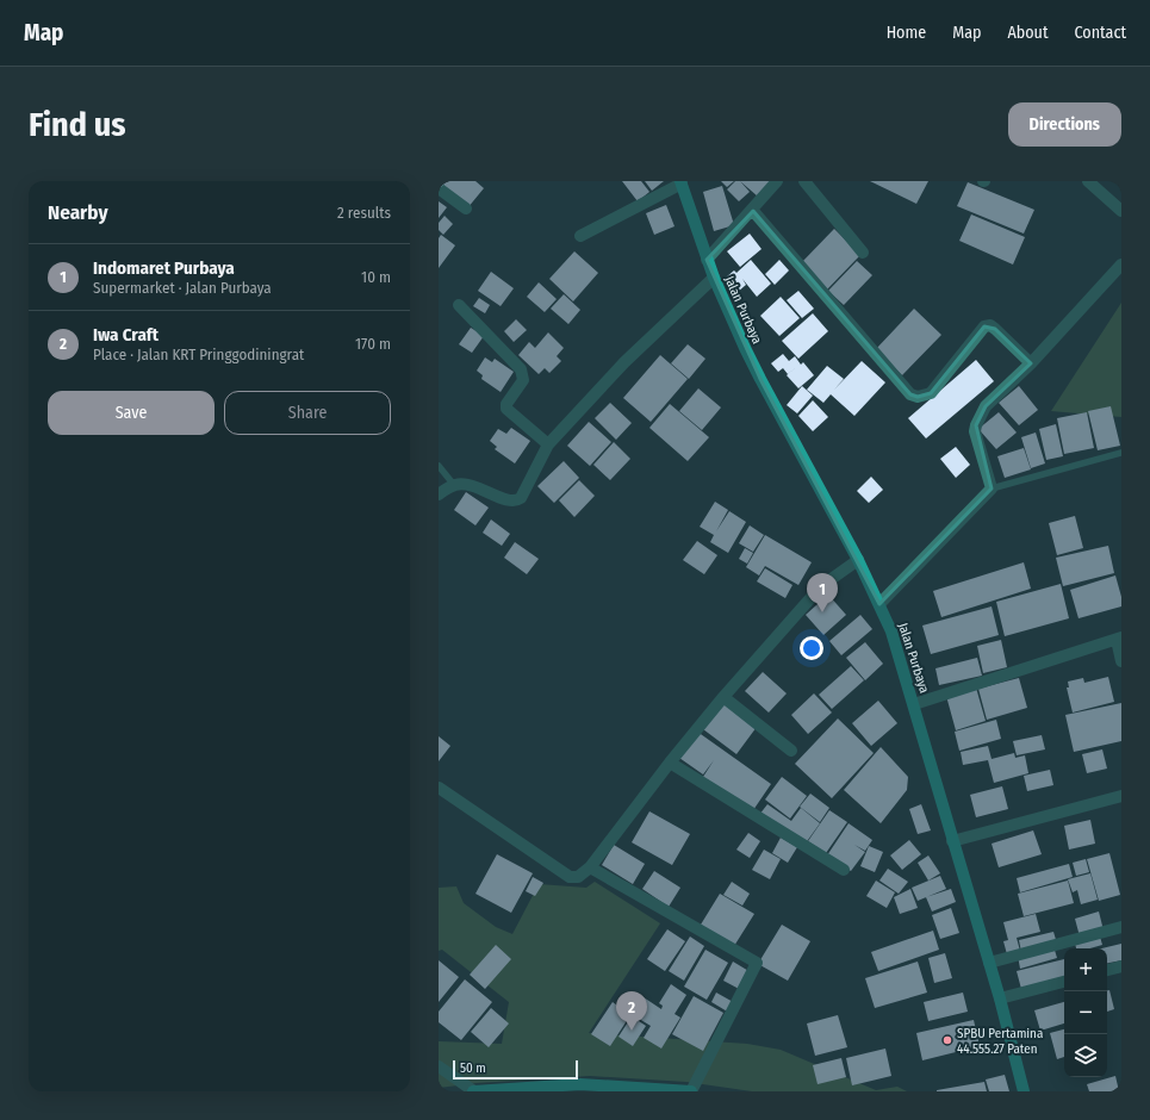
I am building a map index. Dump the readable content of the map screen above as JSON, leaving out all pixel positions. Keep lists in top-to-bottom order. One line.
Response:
{"streets":{"main road":["Jalan Purbaya"]},"places":["SPBU Pertamina 44.555.27 Paten"],"scale_bar":"50 m","page":{"header":"Map","nav":["Home","Map","About","Contact"],"buttons":["Directions",["Save","Share"]],"title":"Find us","heading":["Nearby","2 results"],"list":[{"mark":"1","name":"Indomaret Purbaya","note":"Supermarket · Jalan Purbaya","value":"10 m"},{"mark":"2","name":"Iwa Craft","note":"Place · Jalan KRT Pringgodiningrat","value":"170 m"}],"pins":["1","2"],"map_buttons":["+","−"],"scale":"50 m"}}
